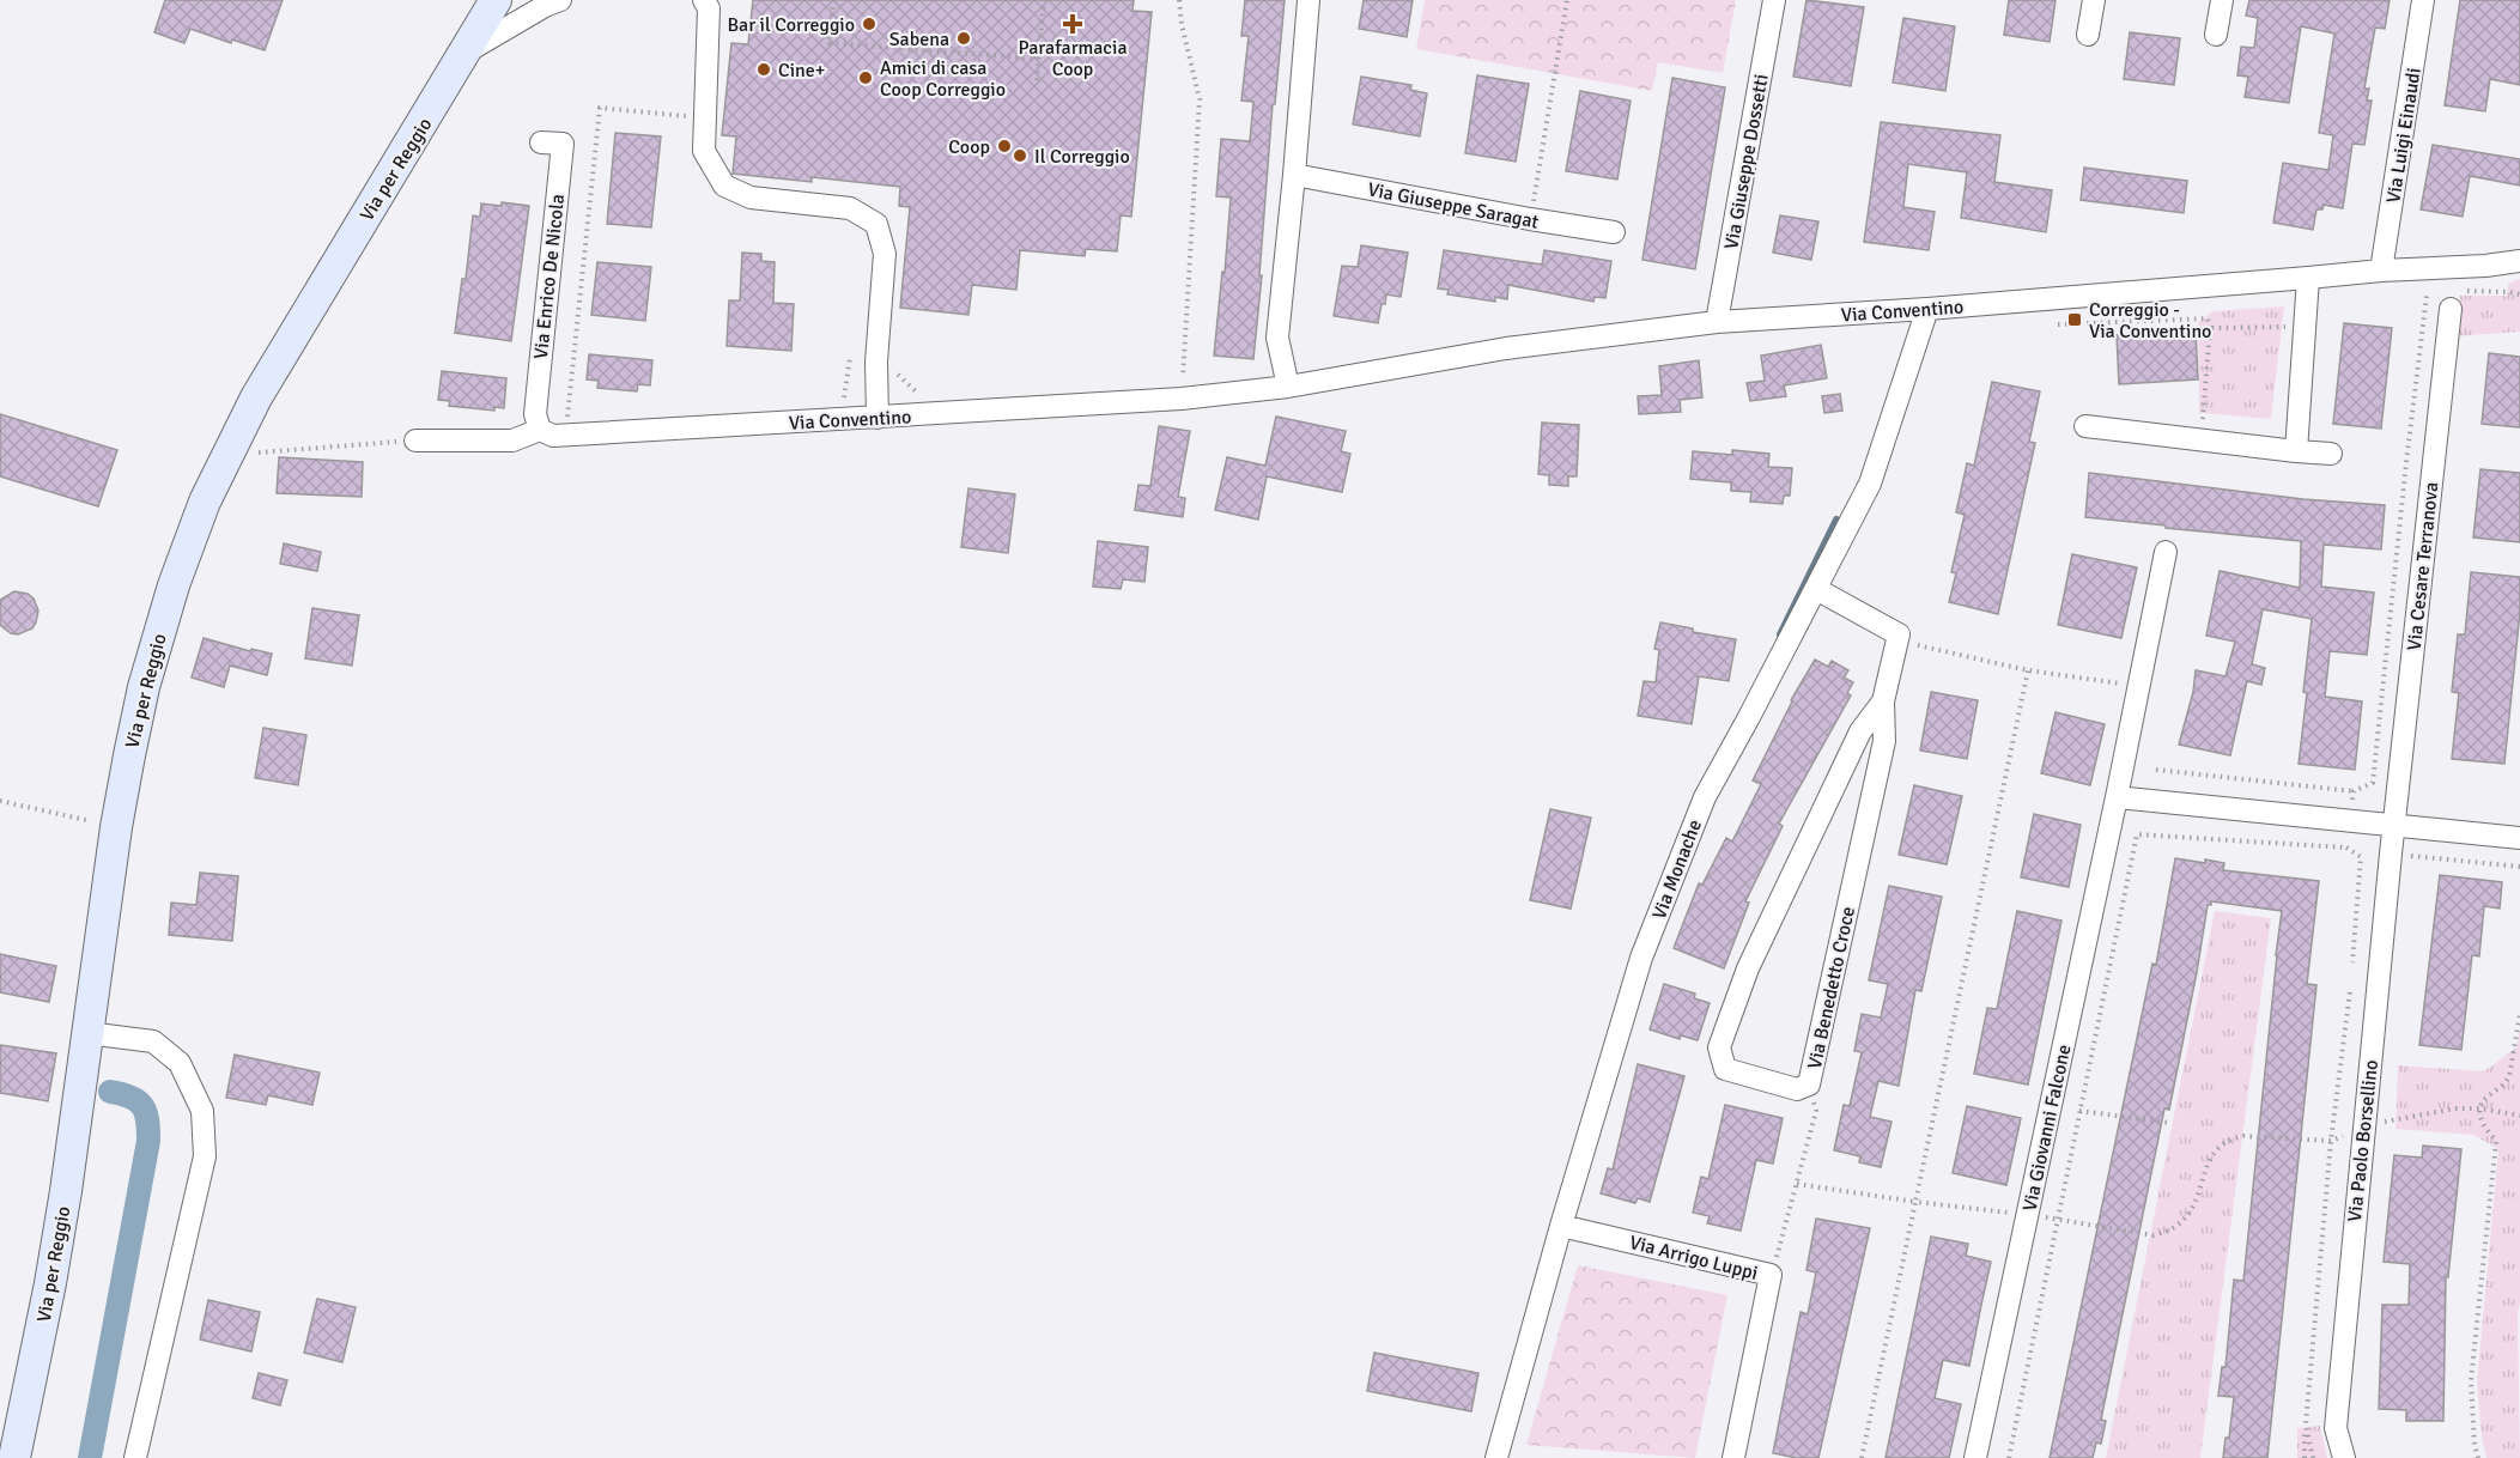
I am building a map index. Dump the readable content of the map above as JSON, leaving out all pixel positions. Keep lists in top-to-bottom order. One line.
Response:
{"streets":{"main road":["Via per Reggio"],"street":["Via Luigi Einaudi","Via Giuseppe Dossetti","Via Giuseppe Saragat","Via Enrico De Nicola","Via Conventino","Via Cesare Terranova","Via Monache","Via Benedetto Croce","Via Giovanni Falcone","Via Paolo Borsellino","Via Arrigo Luppi"]},"crossings":[["Via Luigi Einaudi","Via Conventino"],["Via Giuseppe Dossetti","Via Conventino"],["Via Enrico De Nicola","Via Conventino"],["Via Conventino","Via Monache"],["Via Cesare Terranova","Via Paolo Borsellino"],["Via Monache","Via Arrigo Luppi"]],"places":{"other":["Bar il Correggio","Sabena","Cine+","Amici di casa Coop Correggio","Coop","Il Correggio"],"health":["Parafarmacia Coop"],"transit":["Correggio - Via Conventino"]}}
